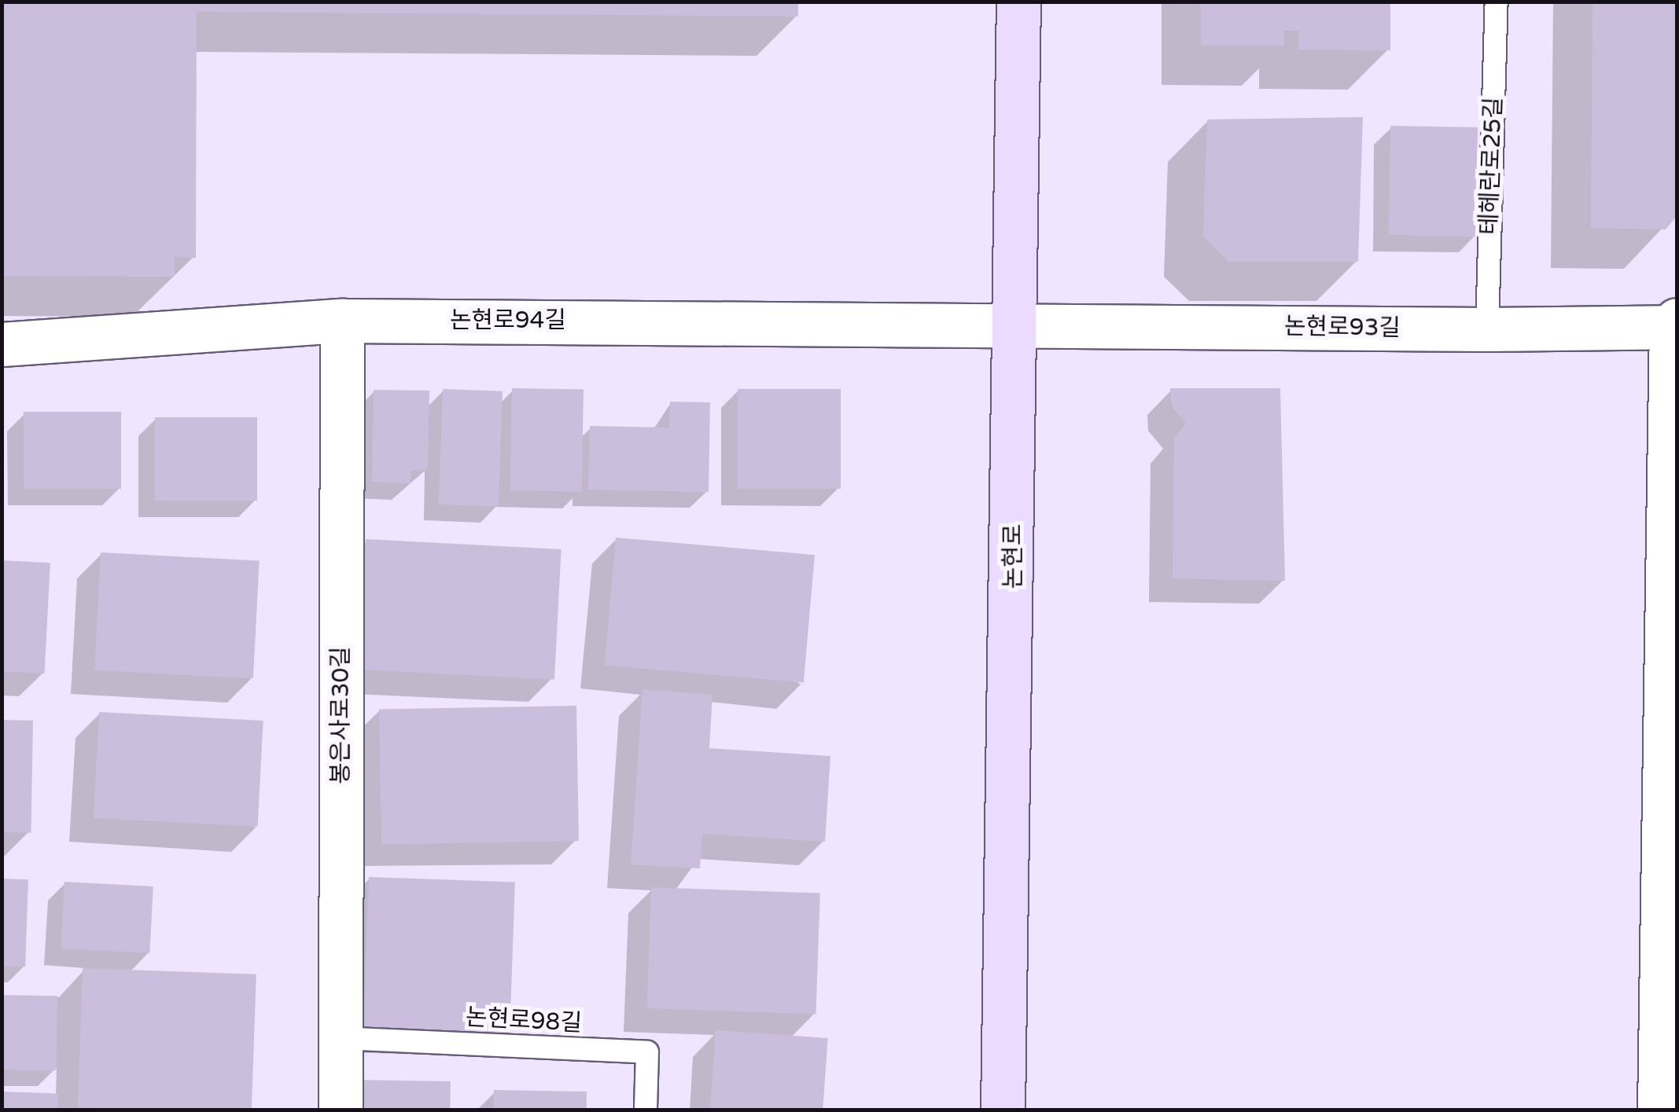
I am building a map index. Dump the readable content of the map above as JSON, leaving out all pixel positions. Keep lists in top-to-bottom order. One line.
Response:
{"streets":{"main road":["논현로"],"street":["논현로94길","논현로93길","봉은사로30길"],"lane":["테헤란로25길","논현로98길"]},"crossings":[["테헤란로25길","논현로93길"],["논현로94길","논현로93길"],["논현로94길","논현로"],["논현로94길","봉은사로30길"],["논현로93길","논현로"],["봉은사로30길","논현로98길"]]}
